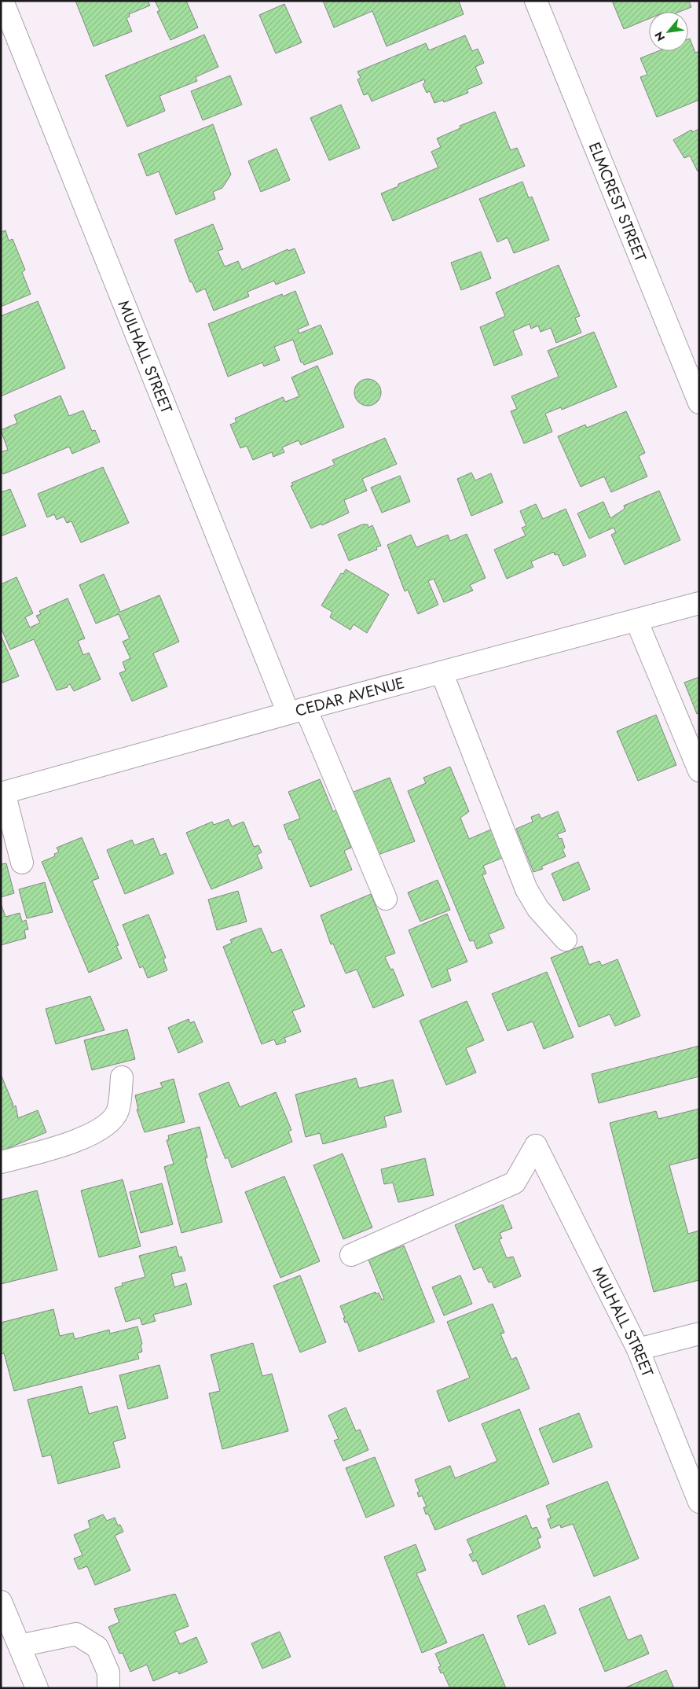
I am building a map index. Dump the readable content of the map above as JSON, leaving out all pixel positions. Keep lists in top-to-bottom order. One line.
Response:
{"streets":{"street":["ELMCREST STREET","MULHALL STREET","CEDAR AVENUE"]},"crossings":[["MULHALL STREET","CEDAR AVENUE"]],"north":"bottom left"}
